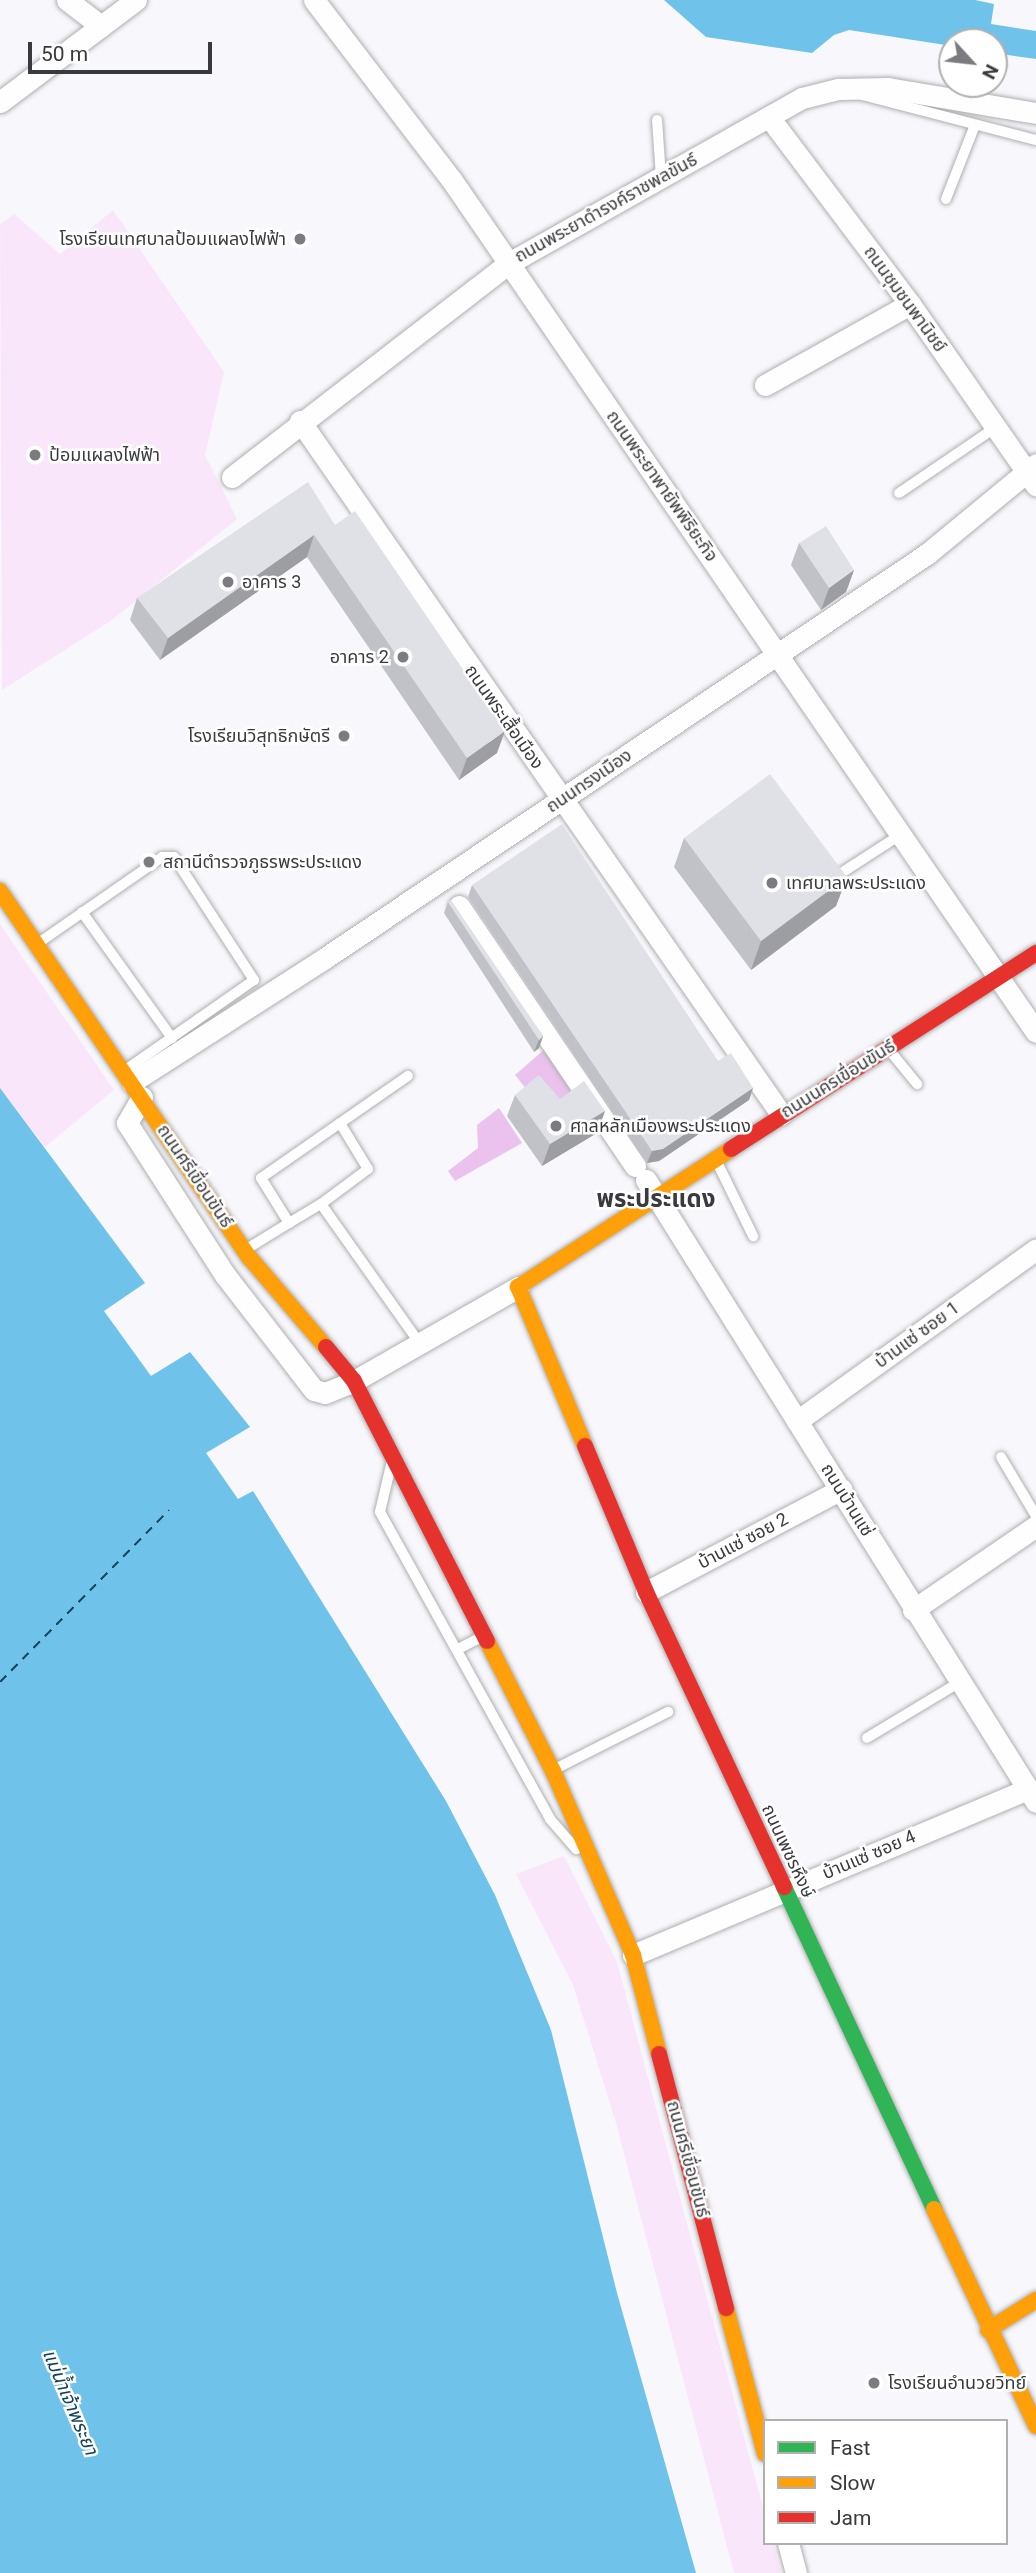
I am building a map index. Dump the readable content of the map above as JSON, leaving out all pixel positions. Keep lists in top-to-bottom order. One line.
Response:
{"streets":{"main road":["ถนนนครเขื่อนขันธ์","ถนนศรีเขื่อนขันธ์","ถนนเพชรหึงษ์"],"street":["ถนนพระยาดำรงค์ราชพลขันธ์","ถนนชุมชนพานิชย์","ถนนพระยาพายัพพิริยะกิจ","ถนนพระเสื้อเมือง","ถนนทรงเมือง","บ้านแซ่ ซอย 1","ถนนบ้านแซ่","บ้านแซ่ ซอย 2","บ้านแซ่ ซอย 4"]},"crossings":[["ถนนพระยาดำรงค์ราชพลขันธ์","ถนนชุมชนพานิชย์"],["ถนนพระยาดำรงค์ราชพลขันธ์","ถนนพระยาพายัพพิริยะกิจ"],["ถนนพระยาดำรงค์ราชพลขันธ์","ถนนพระเสื้อเมือง"],["ถนนชุมชนพานิชย์","ถนนทรงเมือง"],["ถนนพระยาพายัพพิริยะกิจ","ถนนทรงเมือง"],["ถนนพระยาพายัพพิริยะกิจ","ถนนนครเขื่อนขันธ์"],["ถนนพระเสื้อเมือง","ถนนทรงเมือง"],["ถนนพระเสื้อเมือง","ถนนนครเขื่อนขันธ์"],["ถนนทรงเมือง","ถนนนครเขื่อนขันธ์"],["ถนนทรงเมือง","ถนนศรีเขื่อนขันธ์"],["ถนนนครเขื่อนขันธ์","ถนนศรีเขื่อนขันธ์"],["ถนนนครเขื่อนขันธ์","ถนนบ้านแซ่"],["ถนนนครเขื่อนขันธ์","ถนนเพชรหึงษ์"],["ถนนศรีเขื่อนขันธ์","บ้านแซ่ ซอย 4"],["บ้านแซ่ ซอย 1","ถนนบ้านแซ่"],["ถนนบ้านแซ่","บ้านแซ่ ซอย 2"],["ถนนบ้านแซ่","บ้านแซ่ ซอย 4"],["บ้านแซ่ ซอย 2","ถนนเพชรหึงษ์"],["ถนนเพชรหึงษ์","บ้านแซ่ ซอย 4"]],"districts":["พระประแดง"],"water":["แม่น้ำเจ้าพระยา"],"places":["โรงเรียนเทศบาลป้อมแผลงไฟฟ้า","ป้อมแผลงไฟฟ้า","อาคาร 3","อาคาร 2","โรงเรียนวิสุทธิกษัตรี","สถานีตำรวจภูธรพระประแดง","เทศบาลพระประแดง","ศาลหลักเมืองพระประแดง","โรงเรียนอำนวยวิทย์"],"legend":["Fast","Slow","Jam"],"scale_bar":"50 m","north":"bottom right"}
